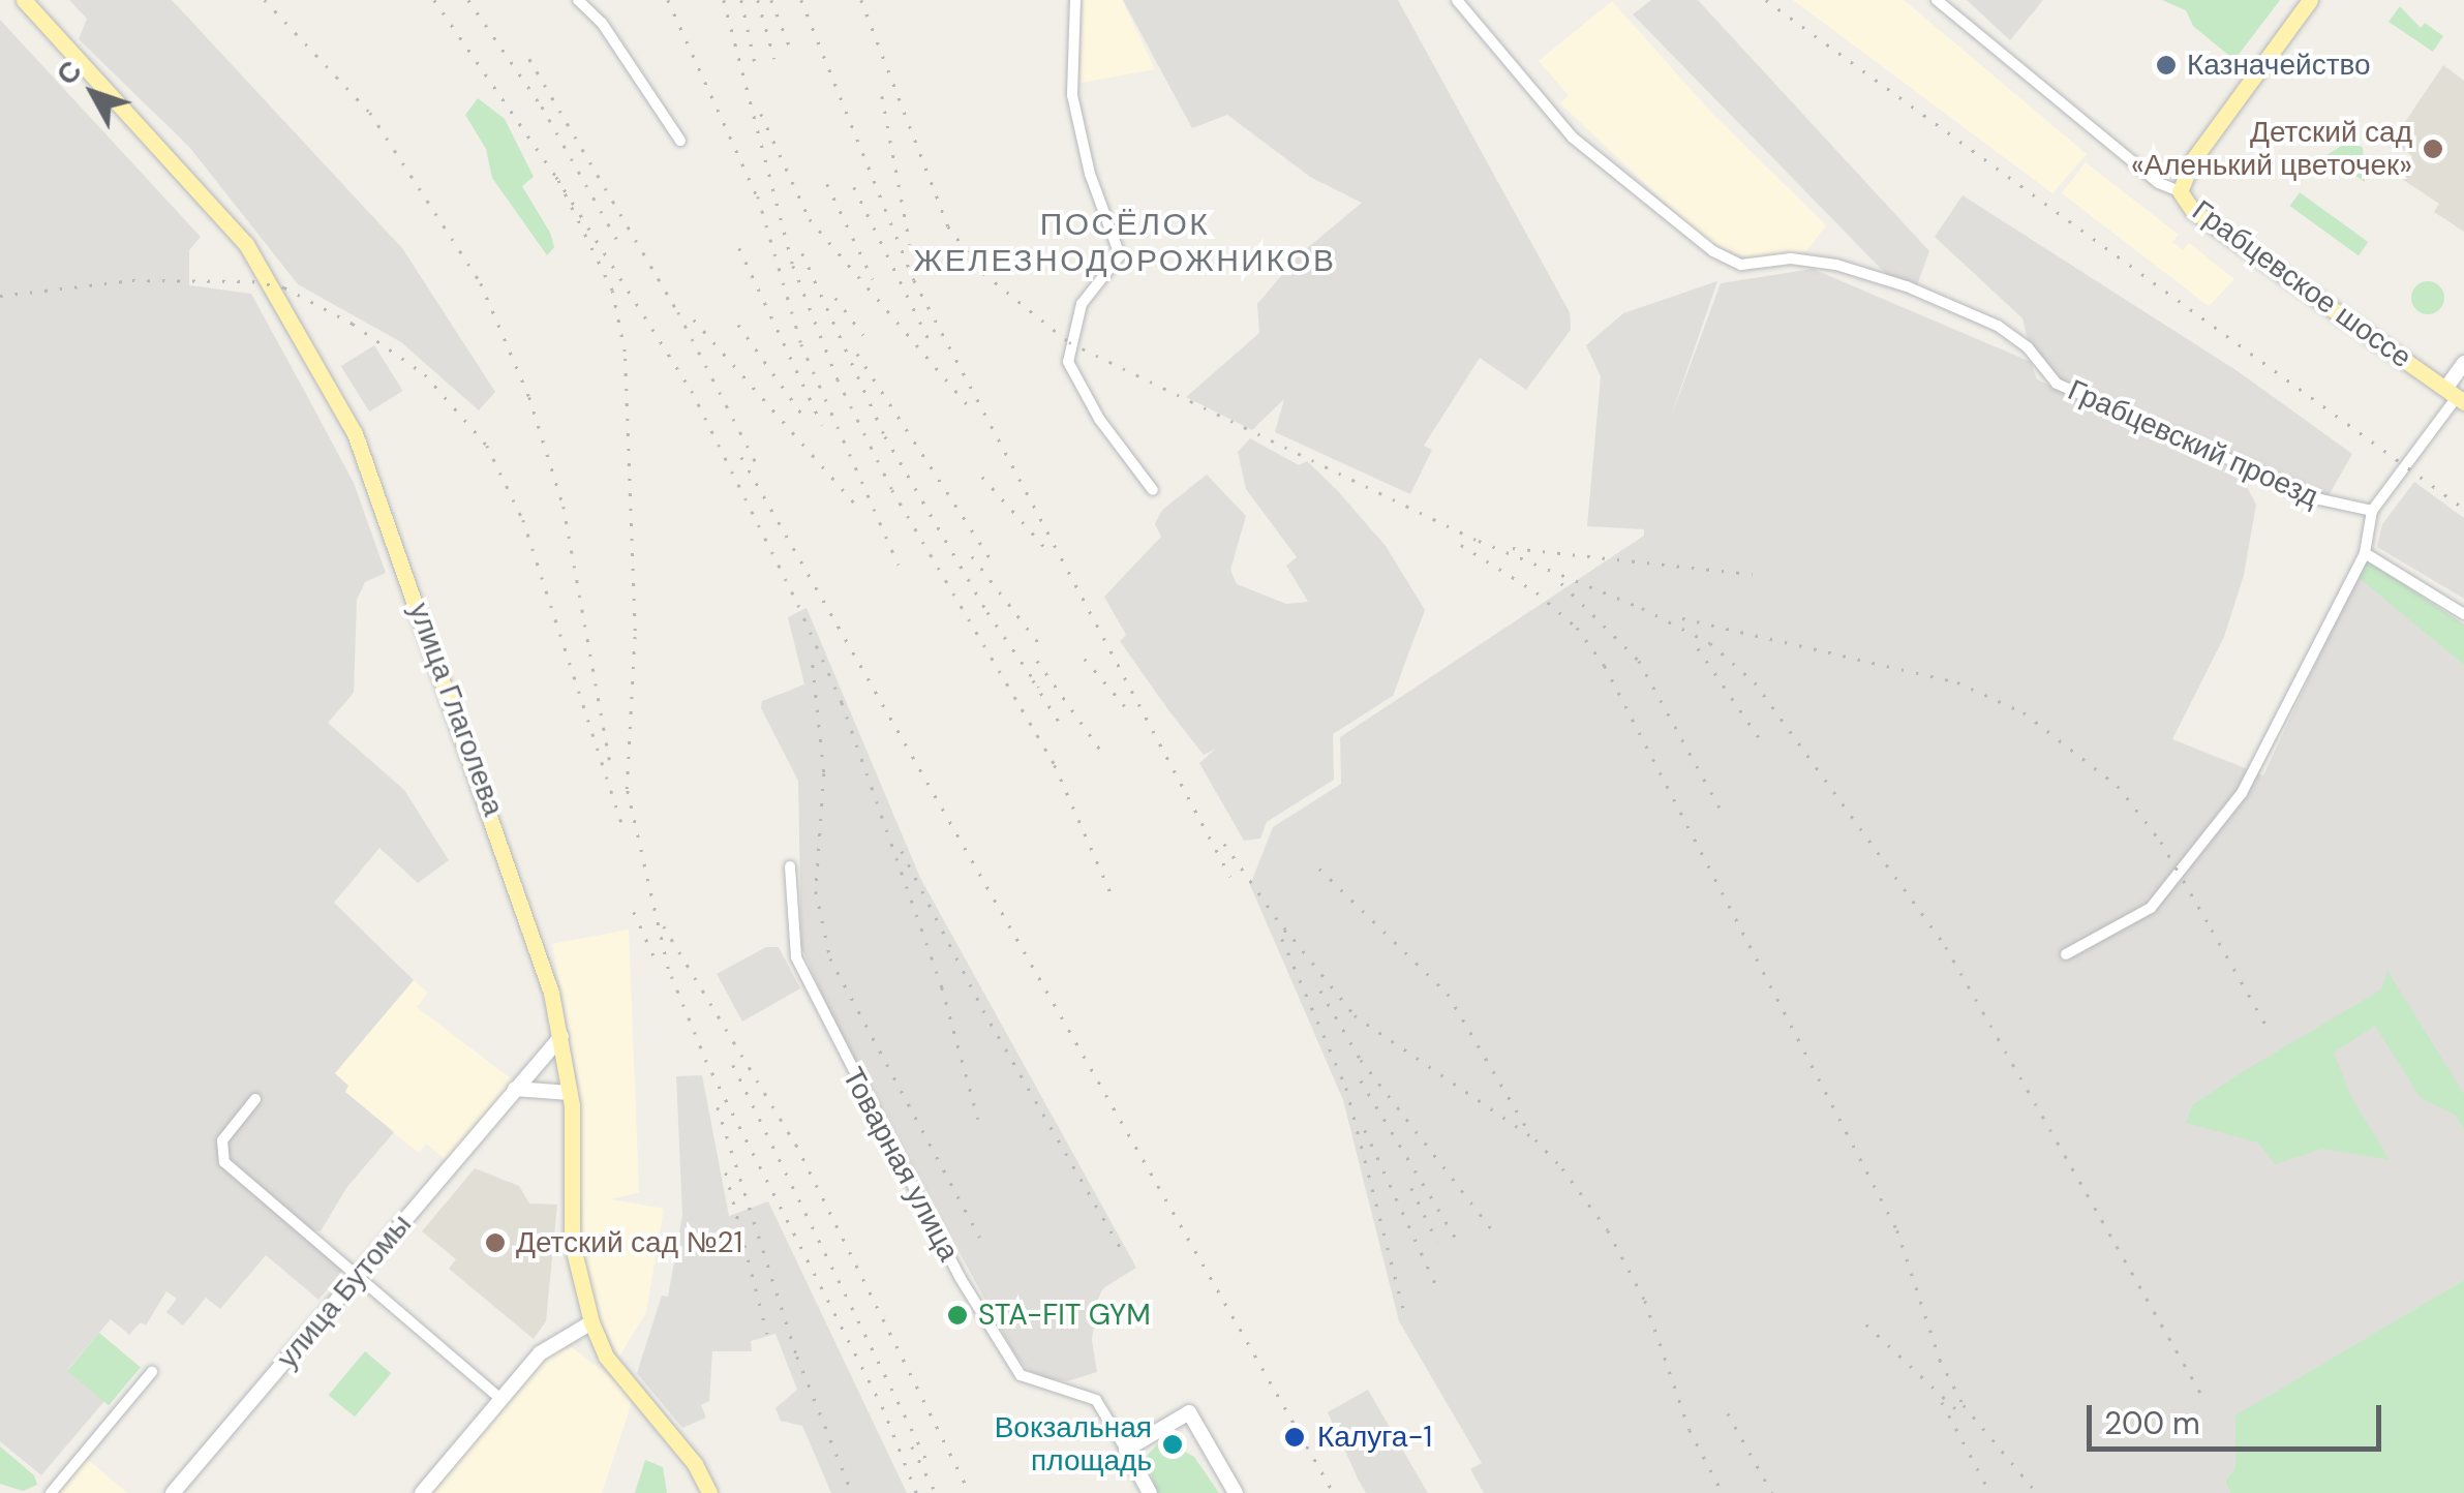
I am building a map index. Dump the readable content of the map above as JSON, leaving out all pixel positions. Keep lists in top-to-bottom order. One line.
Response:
{"streets":{"main road":["Грабцевское шоссе","улица Глаголева"],"street":["Грабцевский проезд","Товарная улица","улица Бутомы"]},"crossings":[["улица Глаголева","улица Бутомы"]],"districts":["ПОСЁЛОК ЖЕЛЕЗНОДОРОЖНИКОВ"],"places":["Казначейство","Детский сад «Аленький цветочек»","Детский сад №21","STA-FIT GYM","Калуга-1","Вокзальная площадь"],"scale_bar":"200 m","north":"top left"}
